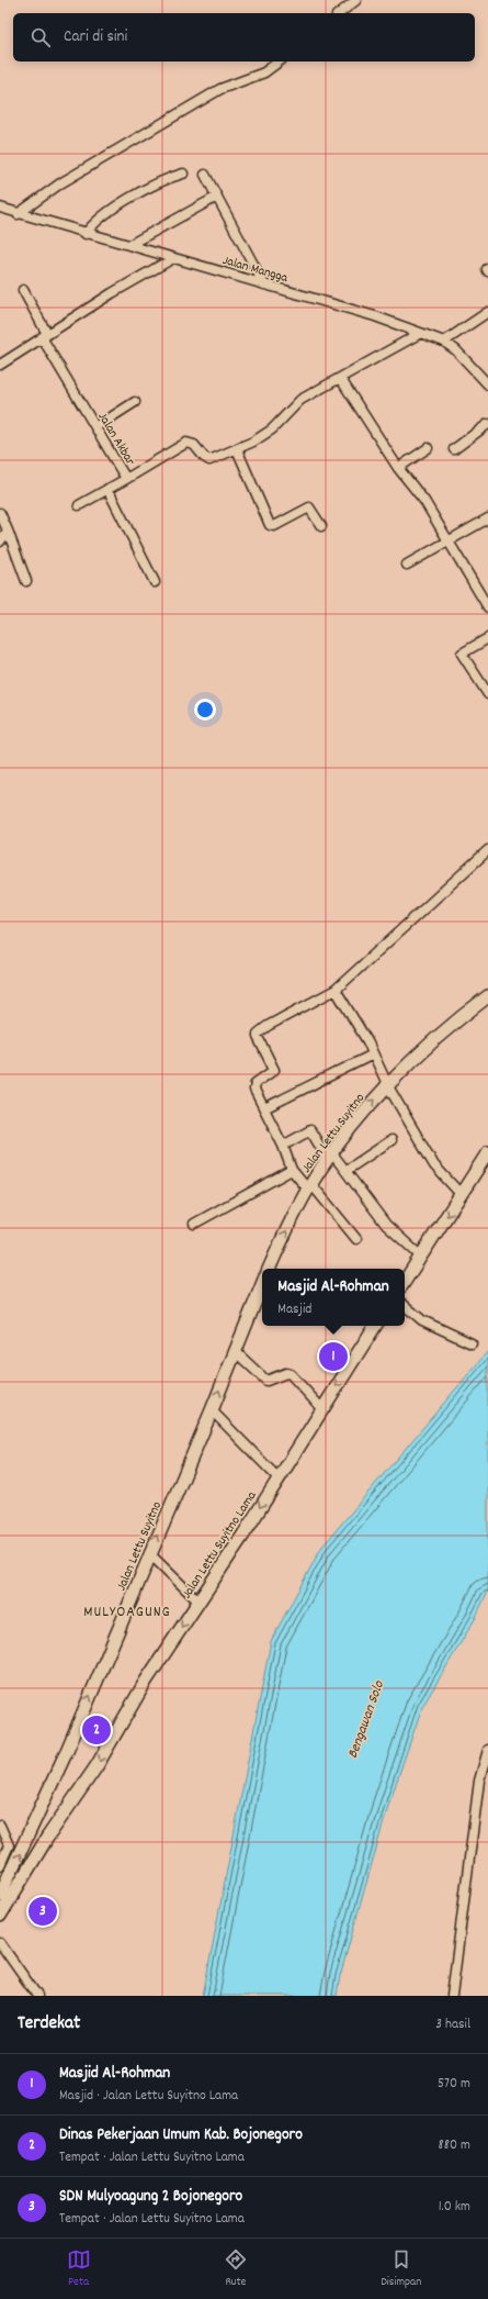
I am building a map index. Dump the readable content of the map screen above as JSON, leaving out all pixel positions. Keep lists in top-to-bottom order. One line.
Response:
{"streets":{"main road":["Jalan Lettu Suyitno","Jalan Lettu Suyitno Lama"],"street":["Jalan Mangga","Jalan Akbar"]},"crossings":[["Jalan Mangga","Jalan Akbar"]],"one_way":["Jalan Lettu Suyitno","Jalan Lettu Suyitno Lama"],"districts":["MULYOAGUNG"],"water":["Bengawan Solo"],"page":{"search":"Cari di sini","popup":["Masjid Al-Rohman","Masjid"],"pins":["1","2","3"],"heading":["Terdekat","3 hasil"],"list":[{"mark":"1","name":"Masjid Al-Rohman","note":"Masjid · Jalan Lettu Suyitno Lama","value":"570 m"},{"mark":"2","name":"Dinas Pekerjaan Umum Kab. Bojonegoro","note":"Tempat · Jalan Lettu Suyitno Lama","value":"880 m"},{"mark":"3","name":"SDN Mulyoagung 2 Bojonegoro","note":"Tempat · Jalan Lettu Suyitno Lama","value":"1.0 km"}],"nav":["Peta","Rute","Disimpan"]}}
